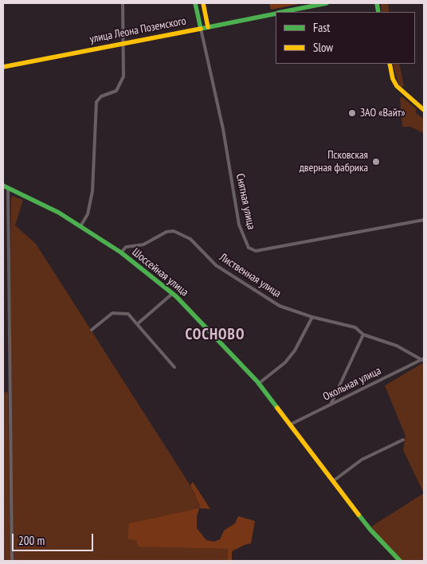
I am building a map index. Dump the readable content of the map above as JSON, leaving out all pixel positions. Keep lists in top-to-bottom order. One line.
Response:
{"streets":{"main road":["улица Леона Поземского","Шоссейная улица"],"street":["Снятная улица","Лиственная улица","Окольная улица"]},"crossings":[["улица Леона Поземского","Снятная улица"],["Шоссейная улица","Лиственная улица"],["Шоссейная улица","Окольная улица"],["Лиственная улица","Окольная улица"]],"districts":["СОСНОВО"],"places":["ЗАО «Вайт»","Псковская дверная фабрика"],"legend":["Fast","Slow"],"scale_bar":"200 m"}
